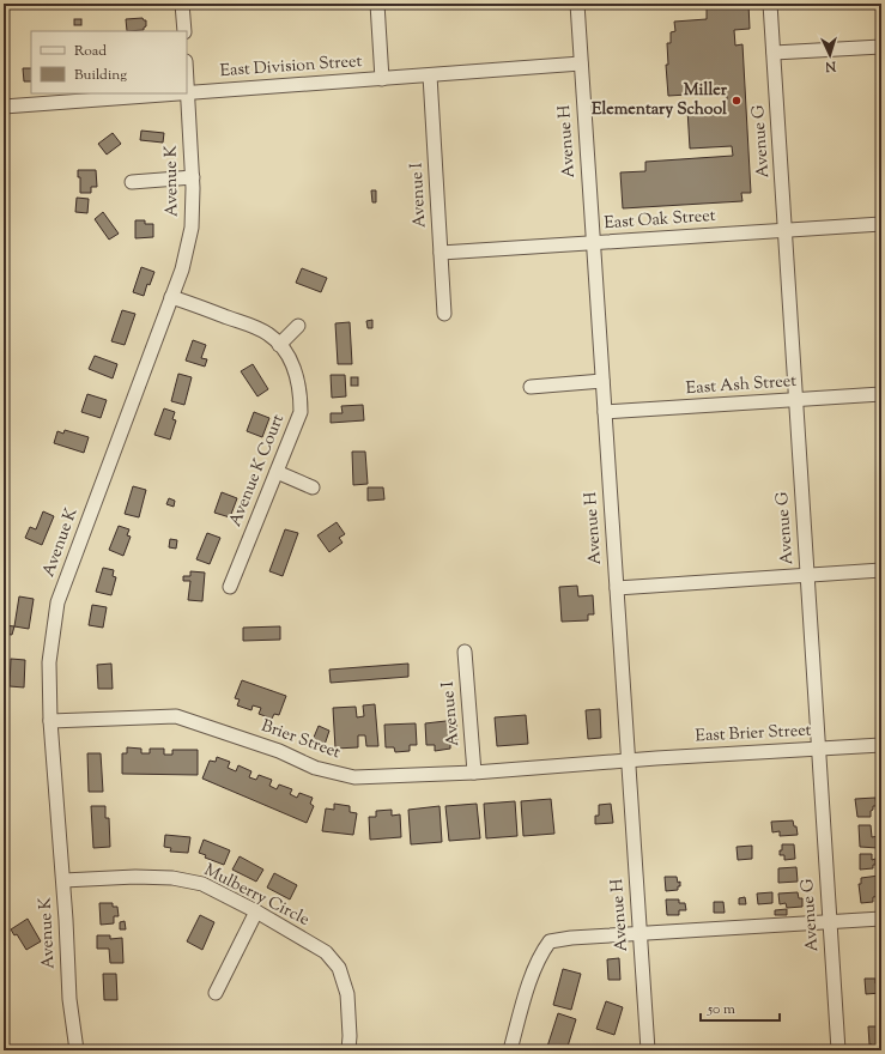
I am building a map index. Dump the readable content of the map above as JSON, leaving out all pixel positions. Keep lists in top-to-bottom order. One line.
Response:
{"streets":{"street":["East Division Street","Avenue H","Avenue G","Avenue K","Avenue I","East Oak Street","East Ash Street","Avenue K Court","East Brier Street","Brier Street","Mulberry Circle"]},"crossings":[["East Division Street","Avenue H"],["East Division Street","Avenue K"],["East Division Street","Avenue I"],["Avenue H","East Oak Street"],["Avenue H","East Ash Street"],["Avenue H","East Brier Street"],["Avenue H","Brier Street"],["Avenue G","East Oak Street"],["Avenue G","East Ash Street"],["Avenue G","East Brier Street"],["Avenue K","Avenue K Court"],["Avenue K","Brier Street"],["Avenue K","Mulberry Circle"],["Avenue I","East Oak Street"],["Avenue I","Brier Street"],["East Brier Street","Brier Street"]],"places":["Miller Elementary School"],"legend":["Road","Building"],"scale_bar":"50 m","north":"bottom"}
